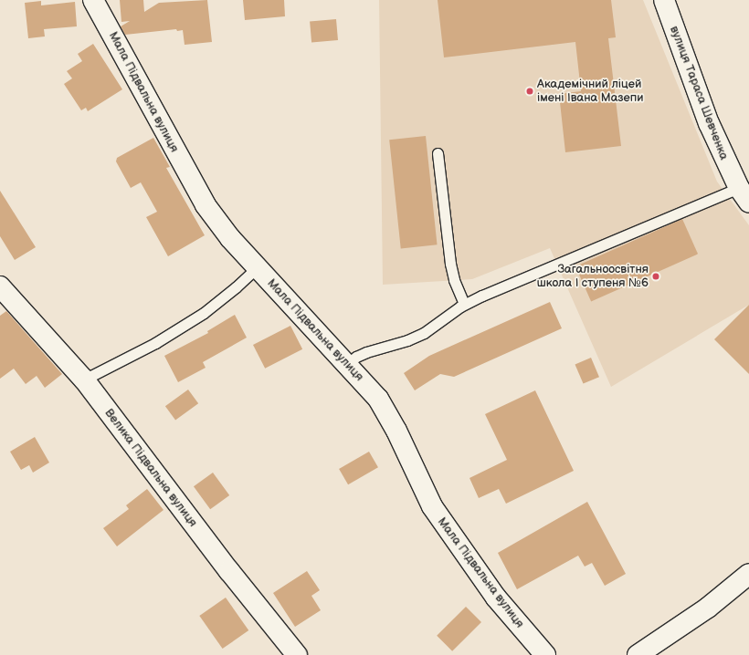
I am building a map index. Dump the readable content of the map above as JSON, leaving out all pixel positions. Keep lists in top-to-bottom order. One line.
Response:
{"streets":{"street":["Мала Підвальна вулиця","вулиця Тараса Шевченка","Велика Підвальна вулиця"]},"places":["Академічний ліцей імені Івана Мазепи","Загальноосвітня школа І ступеня №6"]}
